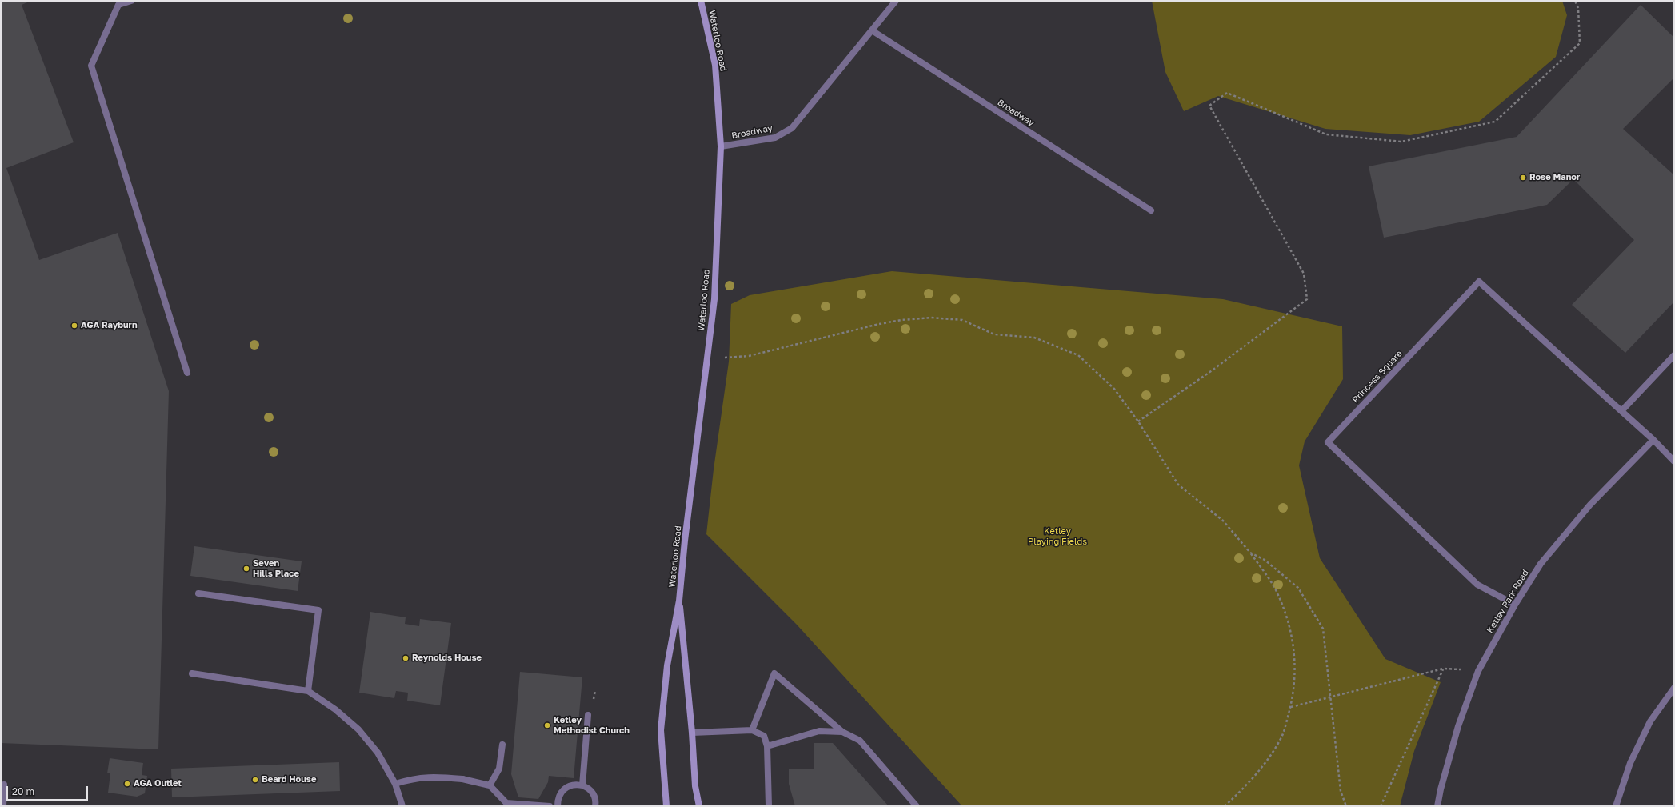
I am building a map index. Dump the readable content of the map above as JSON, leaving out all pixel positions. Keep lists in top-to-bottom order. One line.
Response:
{"streets":{"street":["Waterloo Road","Broadway","Princess Square","Ketley Park Road"]},"crossings":[["Waterloo Road","Broadway"],["Princess Square","Ketley Park Road"]],"parks":["Ketley Playing Fields"],"places":["Rose Manor","AGA Rayburn","Seven Hills Place","Reynolds House","Ketley Methodist Church","Beard House","AGA Outlet"],"scale_bar":"20 m"}
